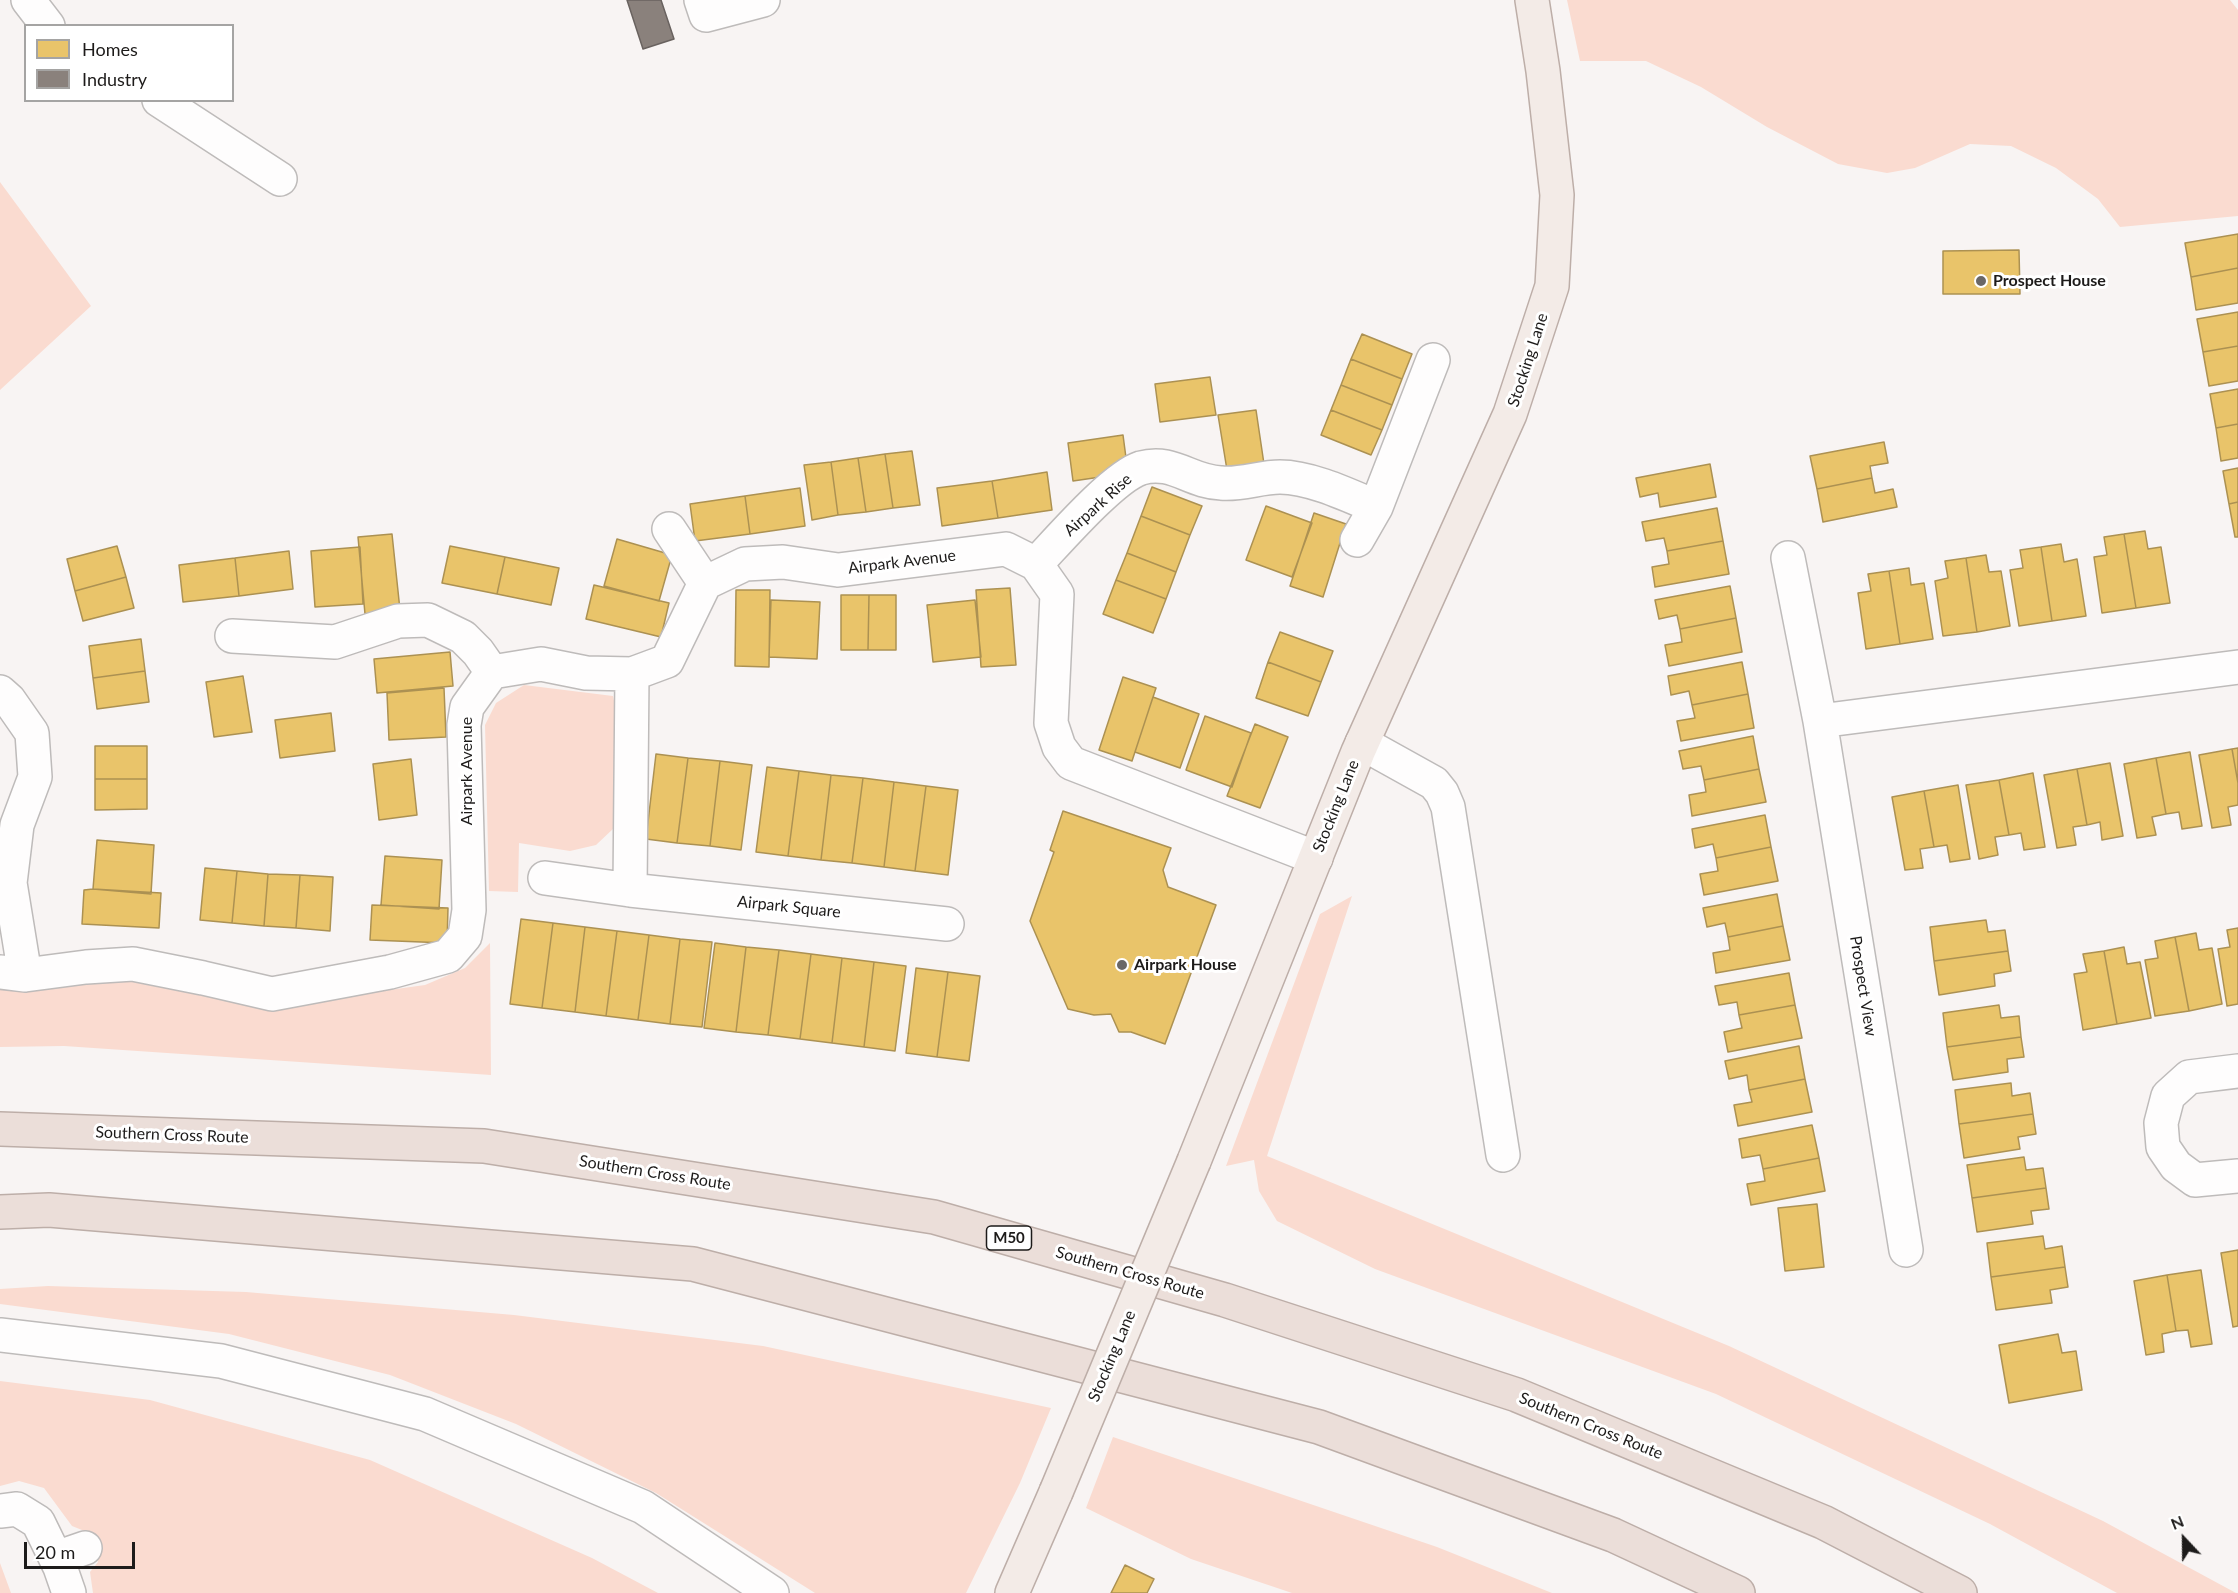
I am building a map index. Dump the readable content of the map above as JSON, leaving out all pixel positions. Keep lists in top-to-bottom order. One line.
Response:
{"streets":{"highway":["Southern Cross Route","M50"],"main road":["Stocking Lane"],"street":["Airpark Rise","Airpark Avenue","Airpark Square","Prospect View"]},"crossings":[["Stocking Lane","Airpark Avenue"],["Airpark Rise","Airpark Avenue"]],"places":["Prospect House","Airpark House"],"legend":["Homes","Industry"],"scale_bar":"20 m","north":"top"}
